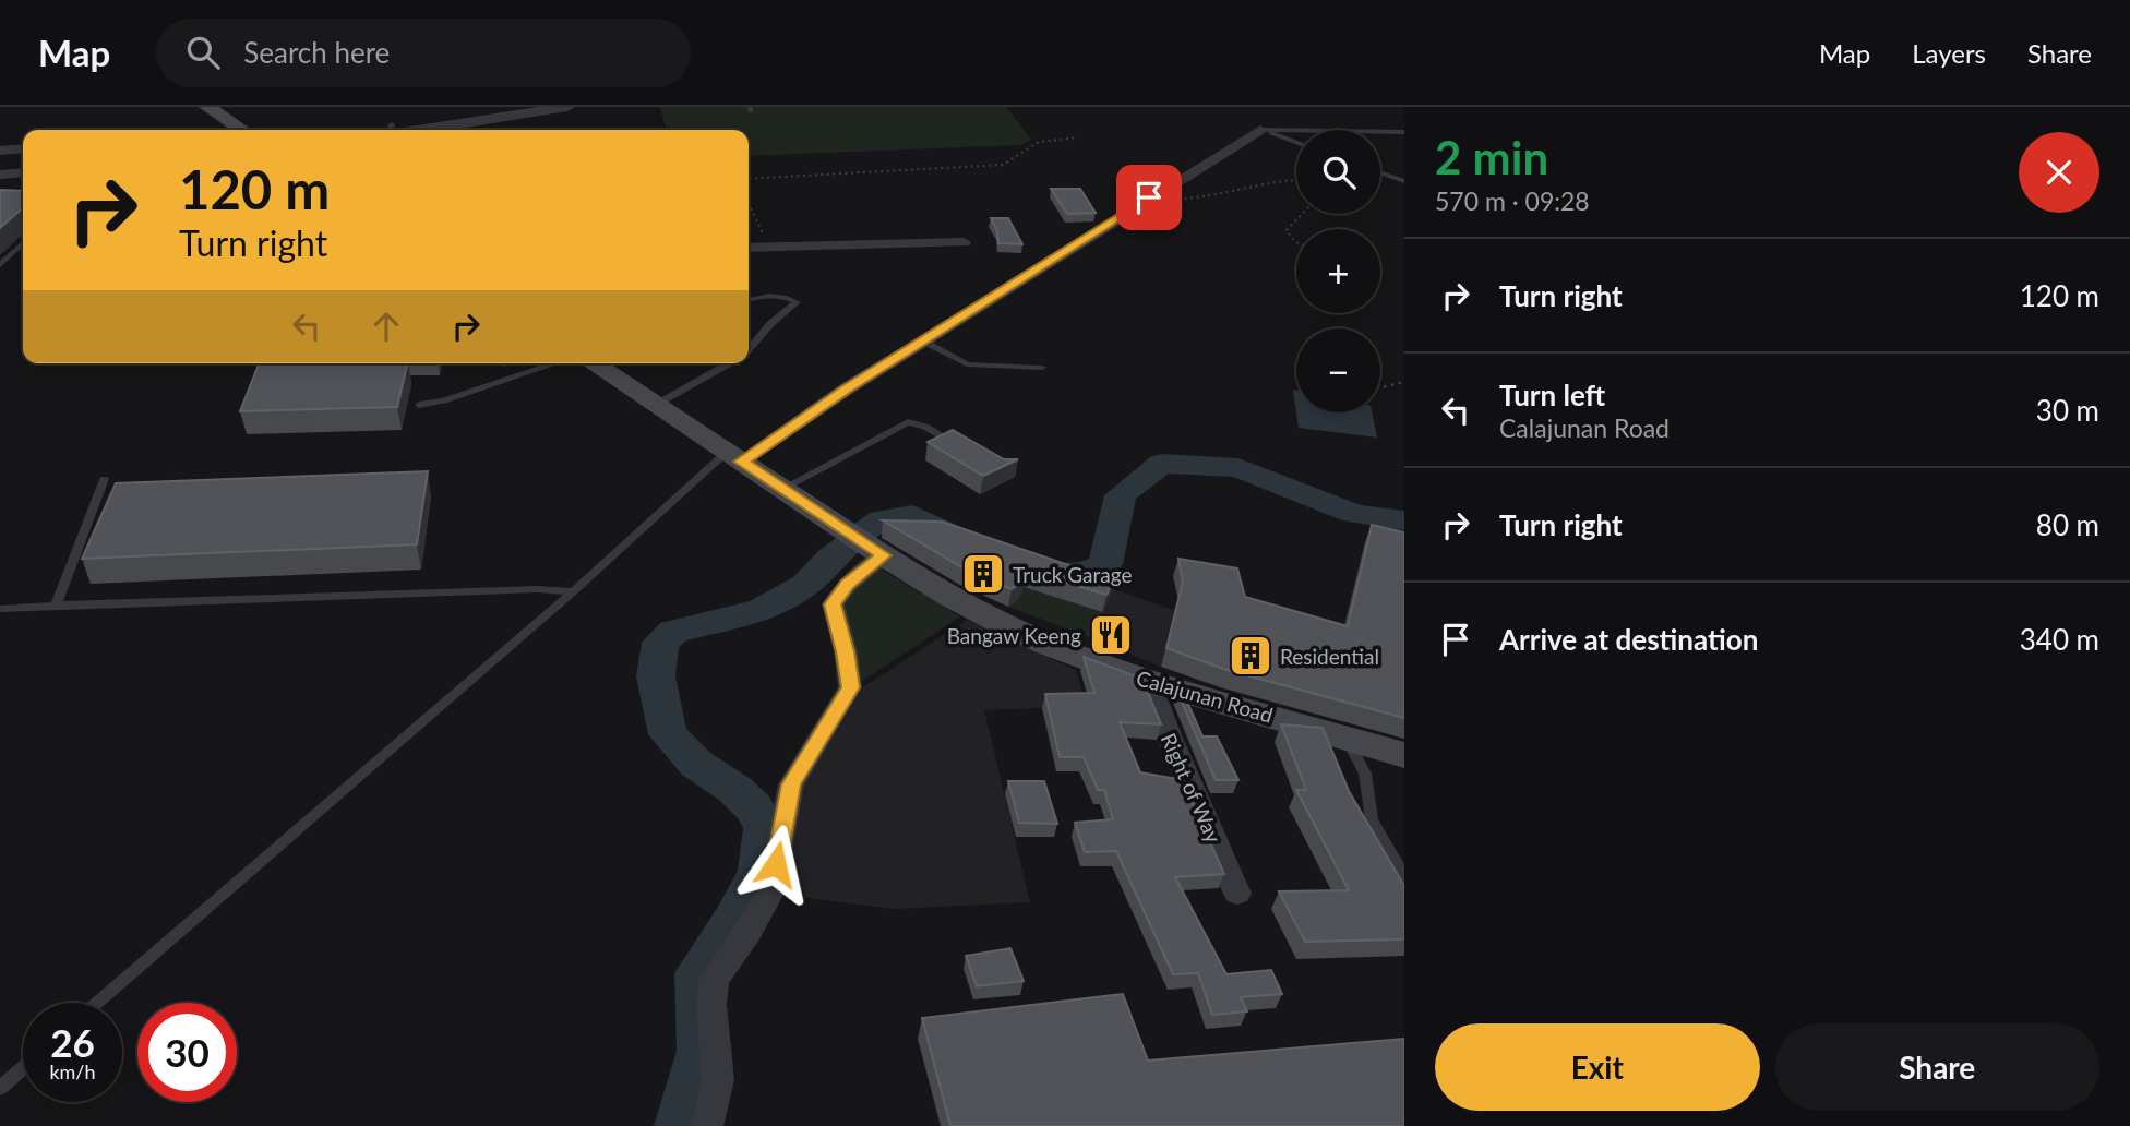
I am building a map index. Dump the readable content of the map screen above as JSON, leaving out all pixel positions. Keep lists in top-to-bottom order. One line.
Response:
{"streets":{"main road":["Calajunan Road"],"street":["Right of Way"]},"crossings":[["Calajunan Road","Right of Way"]],"places":{"building":["Truck Garage","Residential"],"restaurant":["Bangaw Keeng"]},"page":{"header":"Map","search":"Search here","nav":["Map","Layers","Share"],"heading":["2 min","570 m · 09:28"],"map_buttons":["+","−"],"turn":["120 m","Turn right"],"list":[{"name":"Turn right","value":"120 m"},{"name":"Turn left","note":"Calajunan Road","value":"30 m"},{"name":"Turn right","value":"80 m"},{"name":"Arrive at destination","value":"340 m"}],"speed":"26 km/h","limit":"30","buttons":["Exit","Share"]}}
